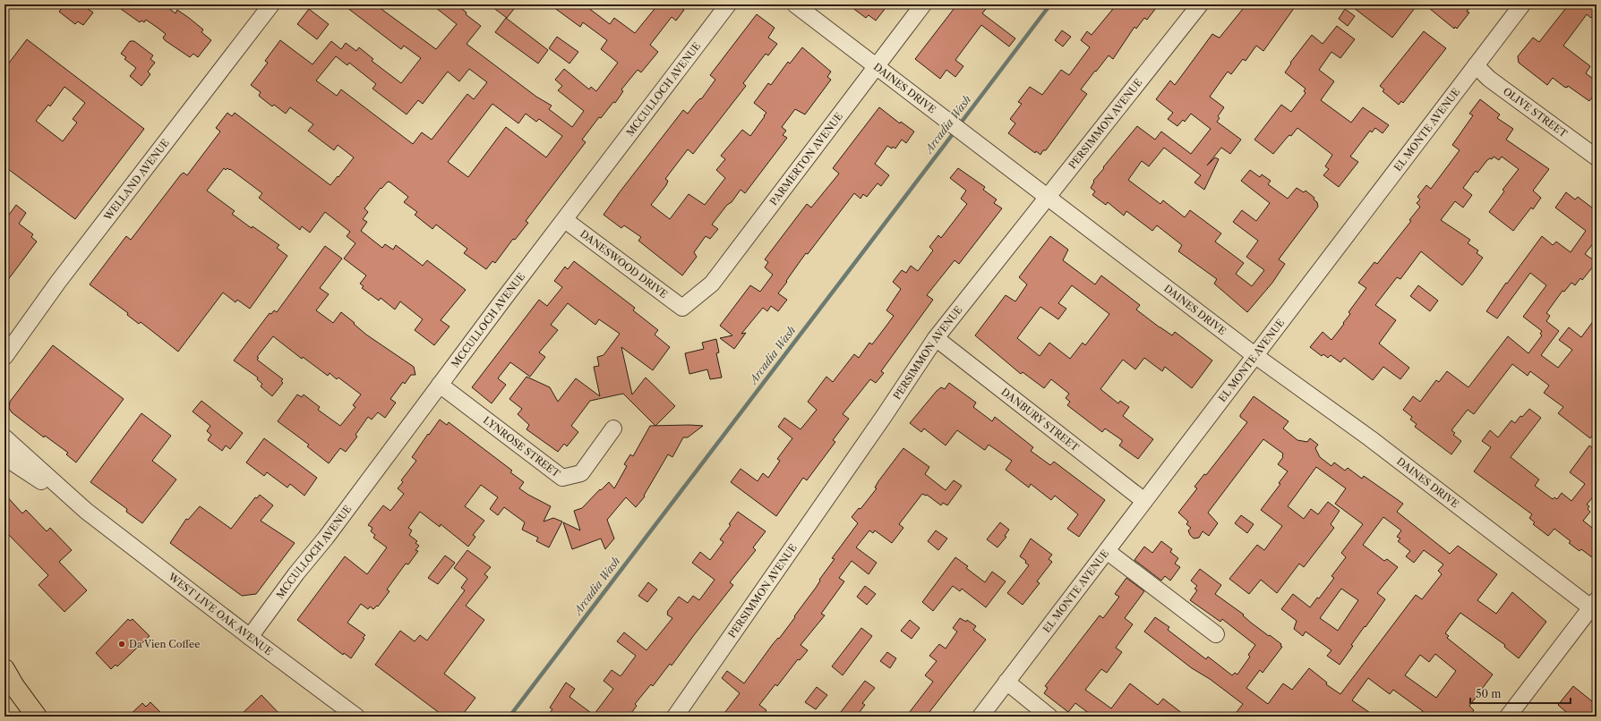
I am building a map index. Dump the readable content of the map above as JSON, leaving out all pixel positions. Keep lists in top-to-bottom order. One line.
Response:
{"streets":{"street":["DAINES DRIVE","MCCULLOCH AVENUE","OLIVE STREET","PERSIMMON AVENUE","EL MONTE AVENUE","PARMERTON AVENUE","WELLAND AVENUE","DANESWOOD DRIVE","DANBURY STREET","LYNROSE STREET","WEST LIVE OAK AVENUE"]},"crossings":[["DAINES DRIVE","PERSIMMON AVENUE"],["DAINES DRIVE","EL MONTE AVENUE"],["DAINES DRIVE","PARMERTON AVENUE"],["MCCULLOCH AVENUE","DANESWOOD DRIVE"],["MCCULLOCH AVENUE","LYNROSE STREET"],["MCCULLOCH AVENUE","WEST LIVE OAK AVENUE"],["OLIVE STREET","EL MONTE AVENUE"],["PERSIMMON AVENUE","DANBURY STREET"],["EL MONTE AVENUE","DANBURY STREET"],["PARMERTON AVENUE","DANESWOOD DRIVE"]],"water":["Arcadia Wash"],"places":["Da Vien Coffee"],"scale_bar":"50 m"}
